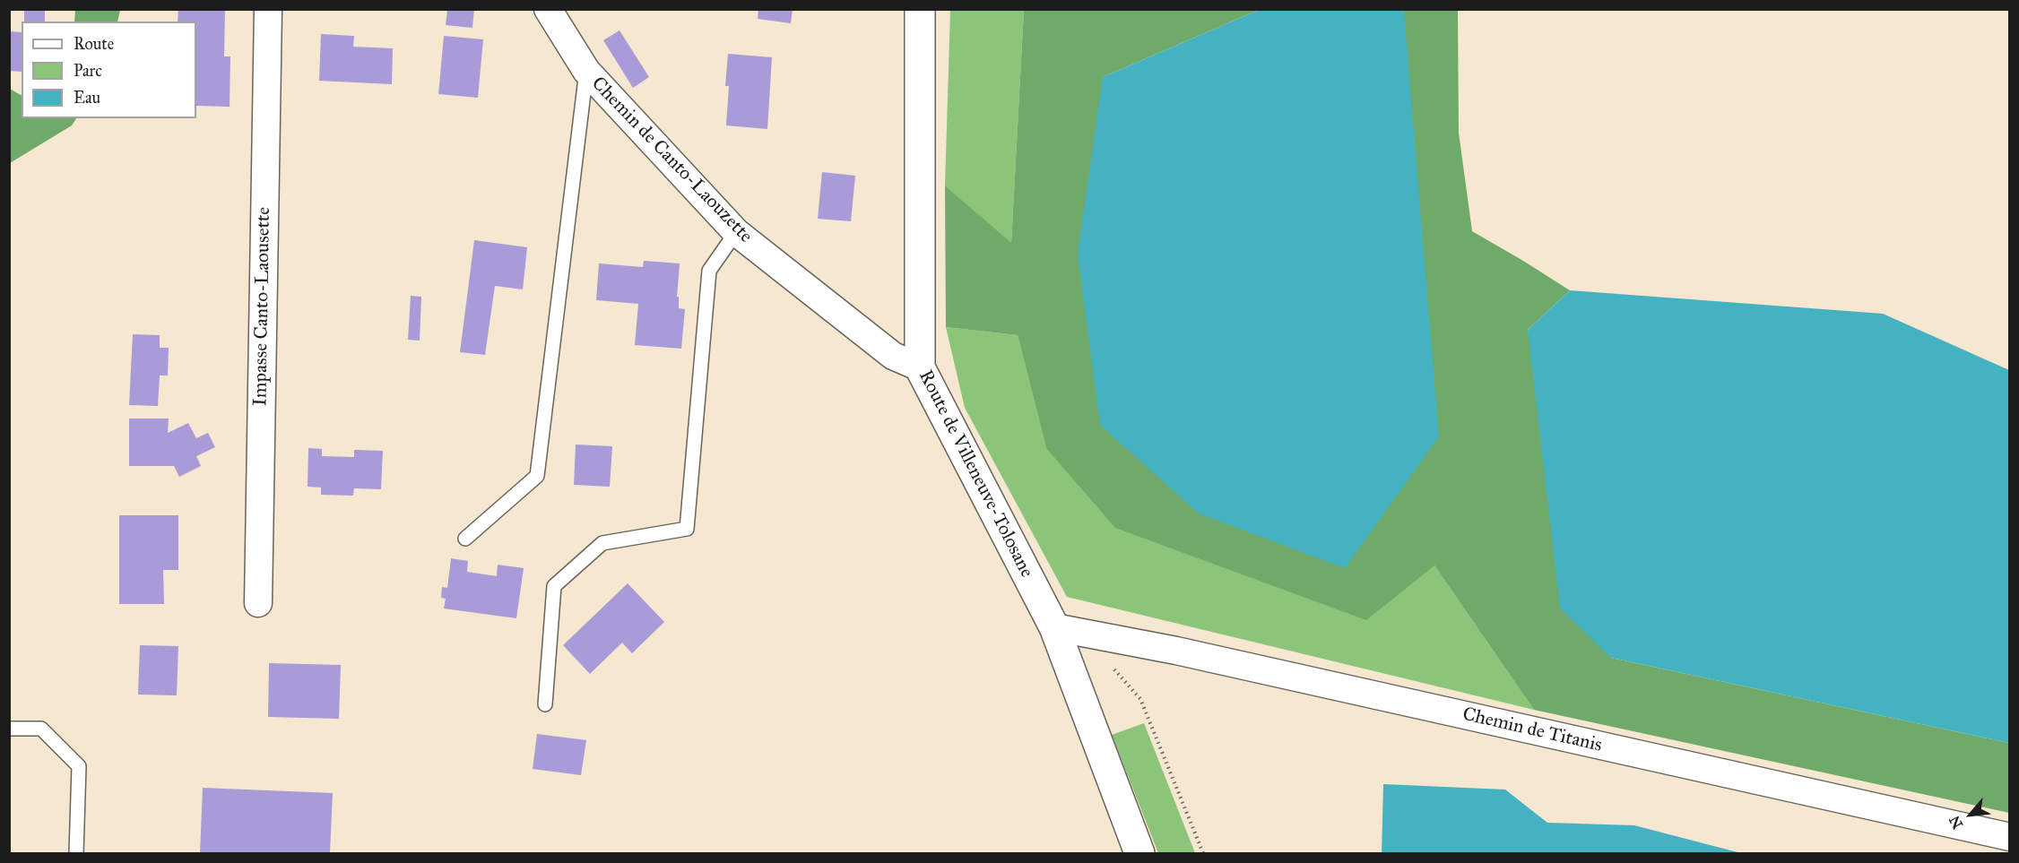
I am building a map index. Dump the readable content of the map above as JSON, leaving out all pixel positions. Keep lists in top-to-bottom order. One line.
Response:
{"streets":{"street":["Chemin de Canto-Laouzette","Impasse Canto-Laousette","Route de Villeneuve-Tolosane","Chemin de Titanis"]},"crossings":[["Chemin de Canto-Laouzette","Route de Villeneuve-Tolosane"],["Route de Villeneuve-Tolosane","Chemin de Titanis"]],"legend":["Route","Parc","Eau"],"north":"bottom left"}
